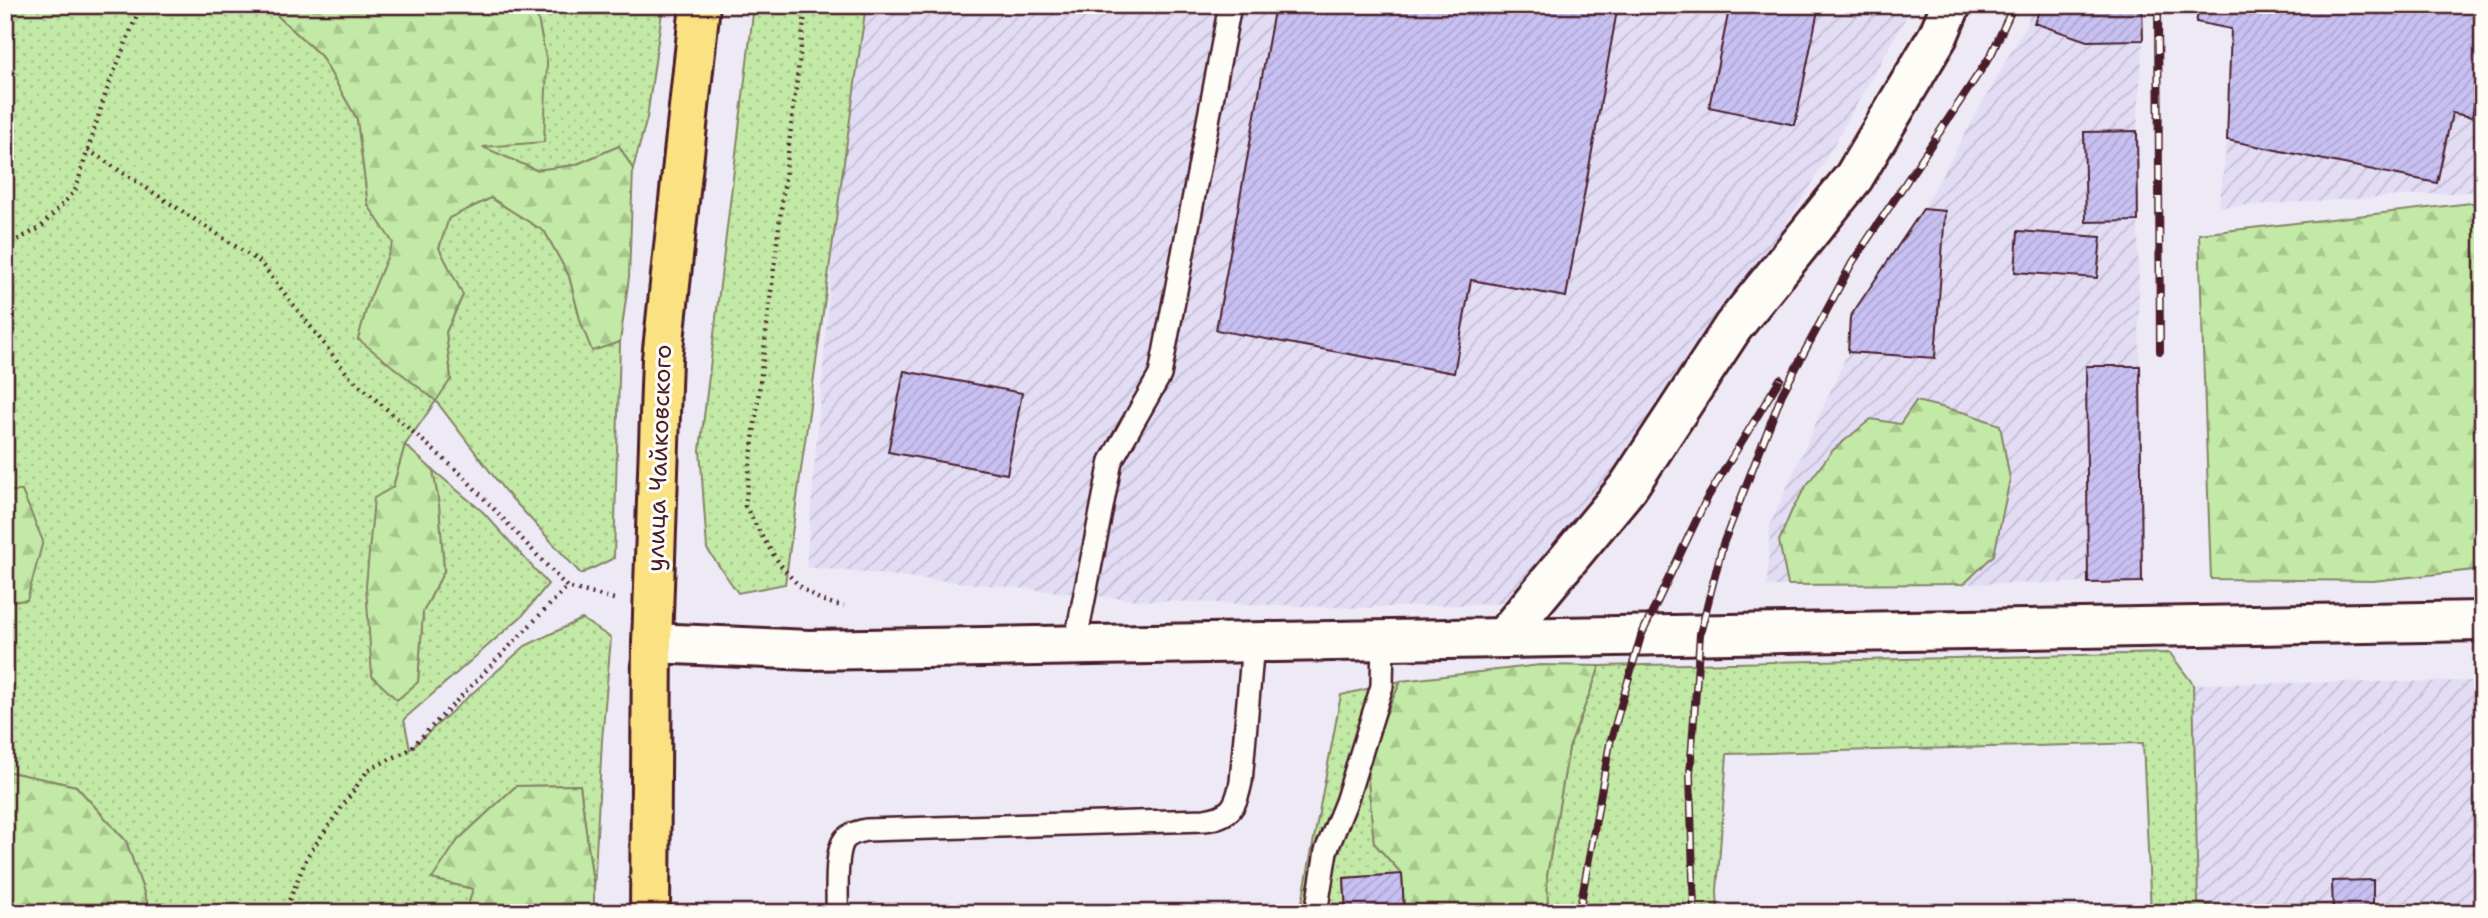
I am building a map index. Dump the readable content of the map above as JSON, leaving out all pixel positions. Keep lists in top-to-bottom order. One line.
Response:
{"streets":{"highway":["улица Чайковского"]}}
